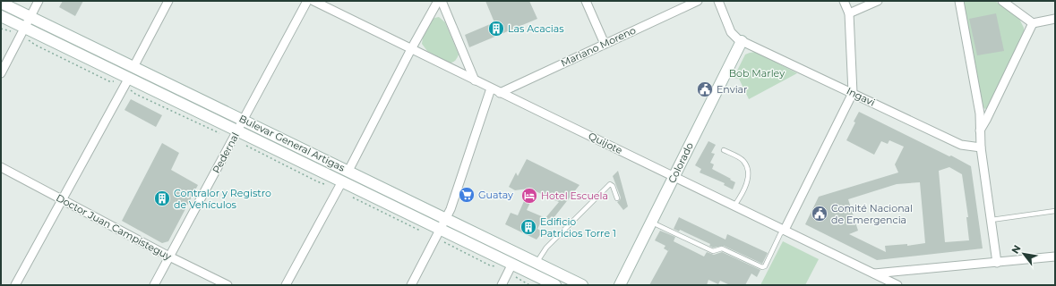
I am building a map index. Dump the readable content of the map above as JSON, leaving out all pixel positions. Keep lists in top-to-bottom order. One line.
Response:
{"streets":{"main road":["Bulevar General Artigas","Colorado"],"street":["Mariano Moreno","Ingavi","Quijote","Pedernal","Doctor Juan Campisteguy"]},"crossings":[["Mariano Moreno","Quijote"],["Ingavi","Colorado"],["Bulevar General Artigas","Pedernal"],["Quijote","Colorado"],["Pedernal","Doctor Juan Campisteguy"]],"parks":["Bob Marley"],"places":{"building":["Las Acacias","Contralor y Registro de Vehículos","Edificio Patricios Torre 1"],"public building":["Enviar","Comité Nacional de Emergencia"],"supermarket":["Guatay"],"hotel":["Hotel Escuela"]},"north":"top left"}
